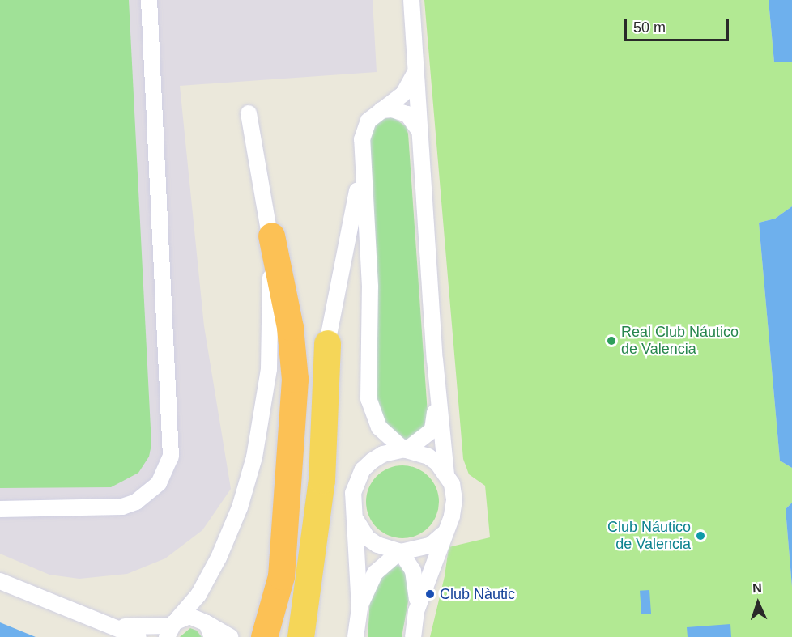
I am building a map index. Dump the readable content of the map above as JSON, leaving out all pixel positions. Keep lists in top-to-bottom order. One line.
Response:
{"places":["Real Club Náutico de Valencia","Club Náutico de Valencia","Club Nàutic"],"scale_bar":"50 m","north":"top"}
